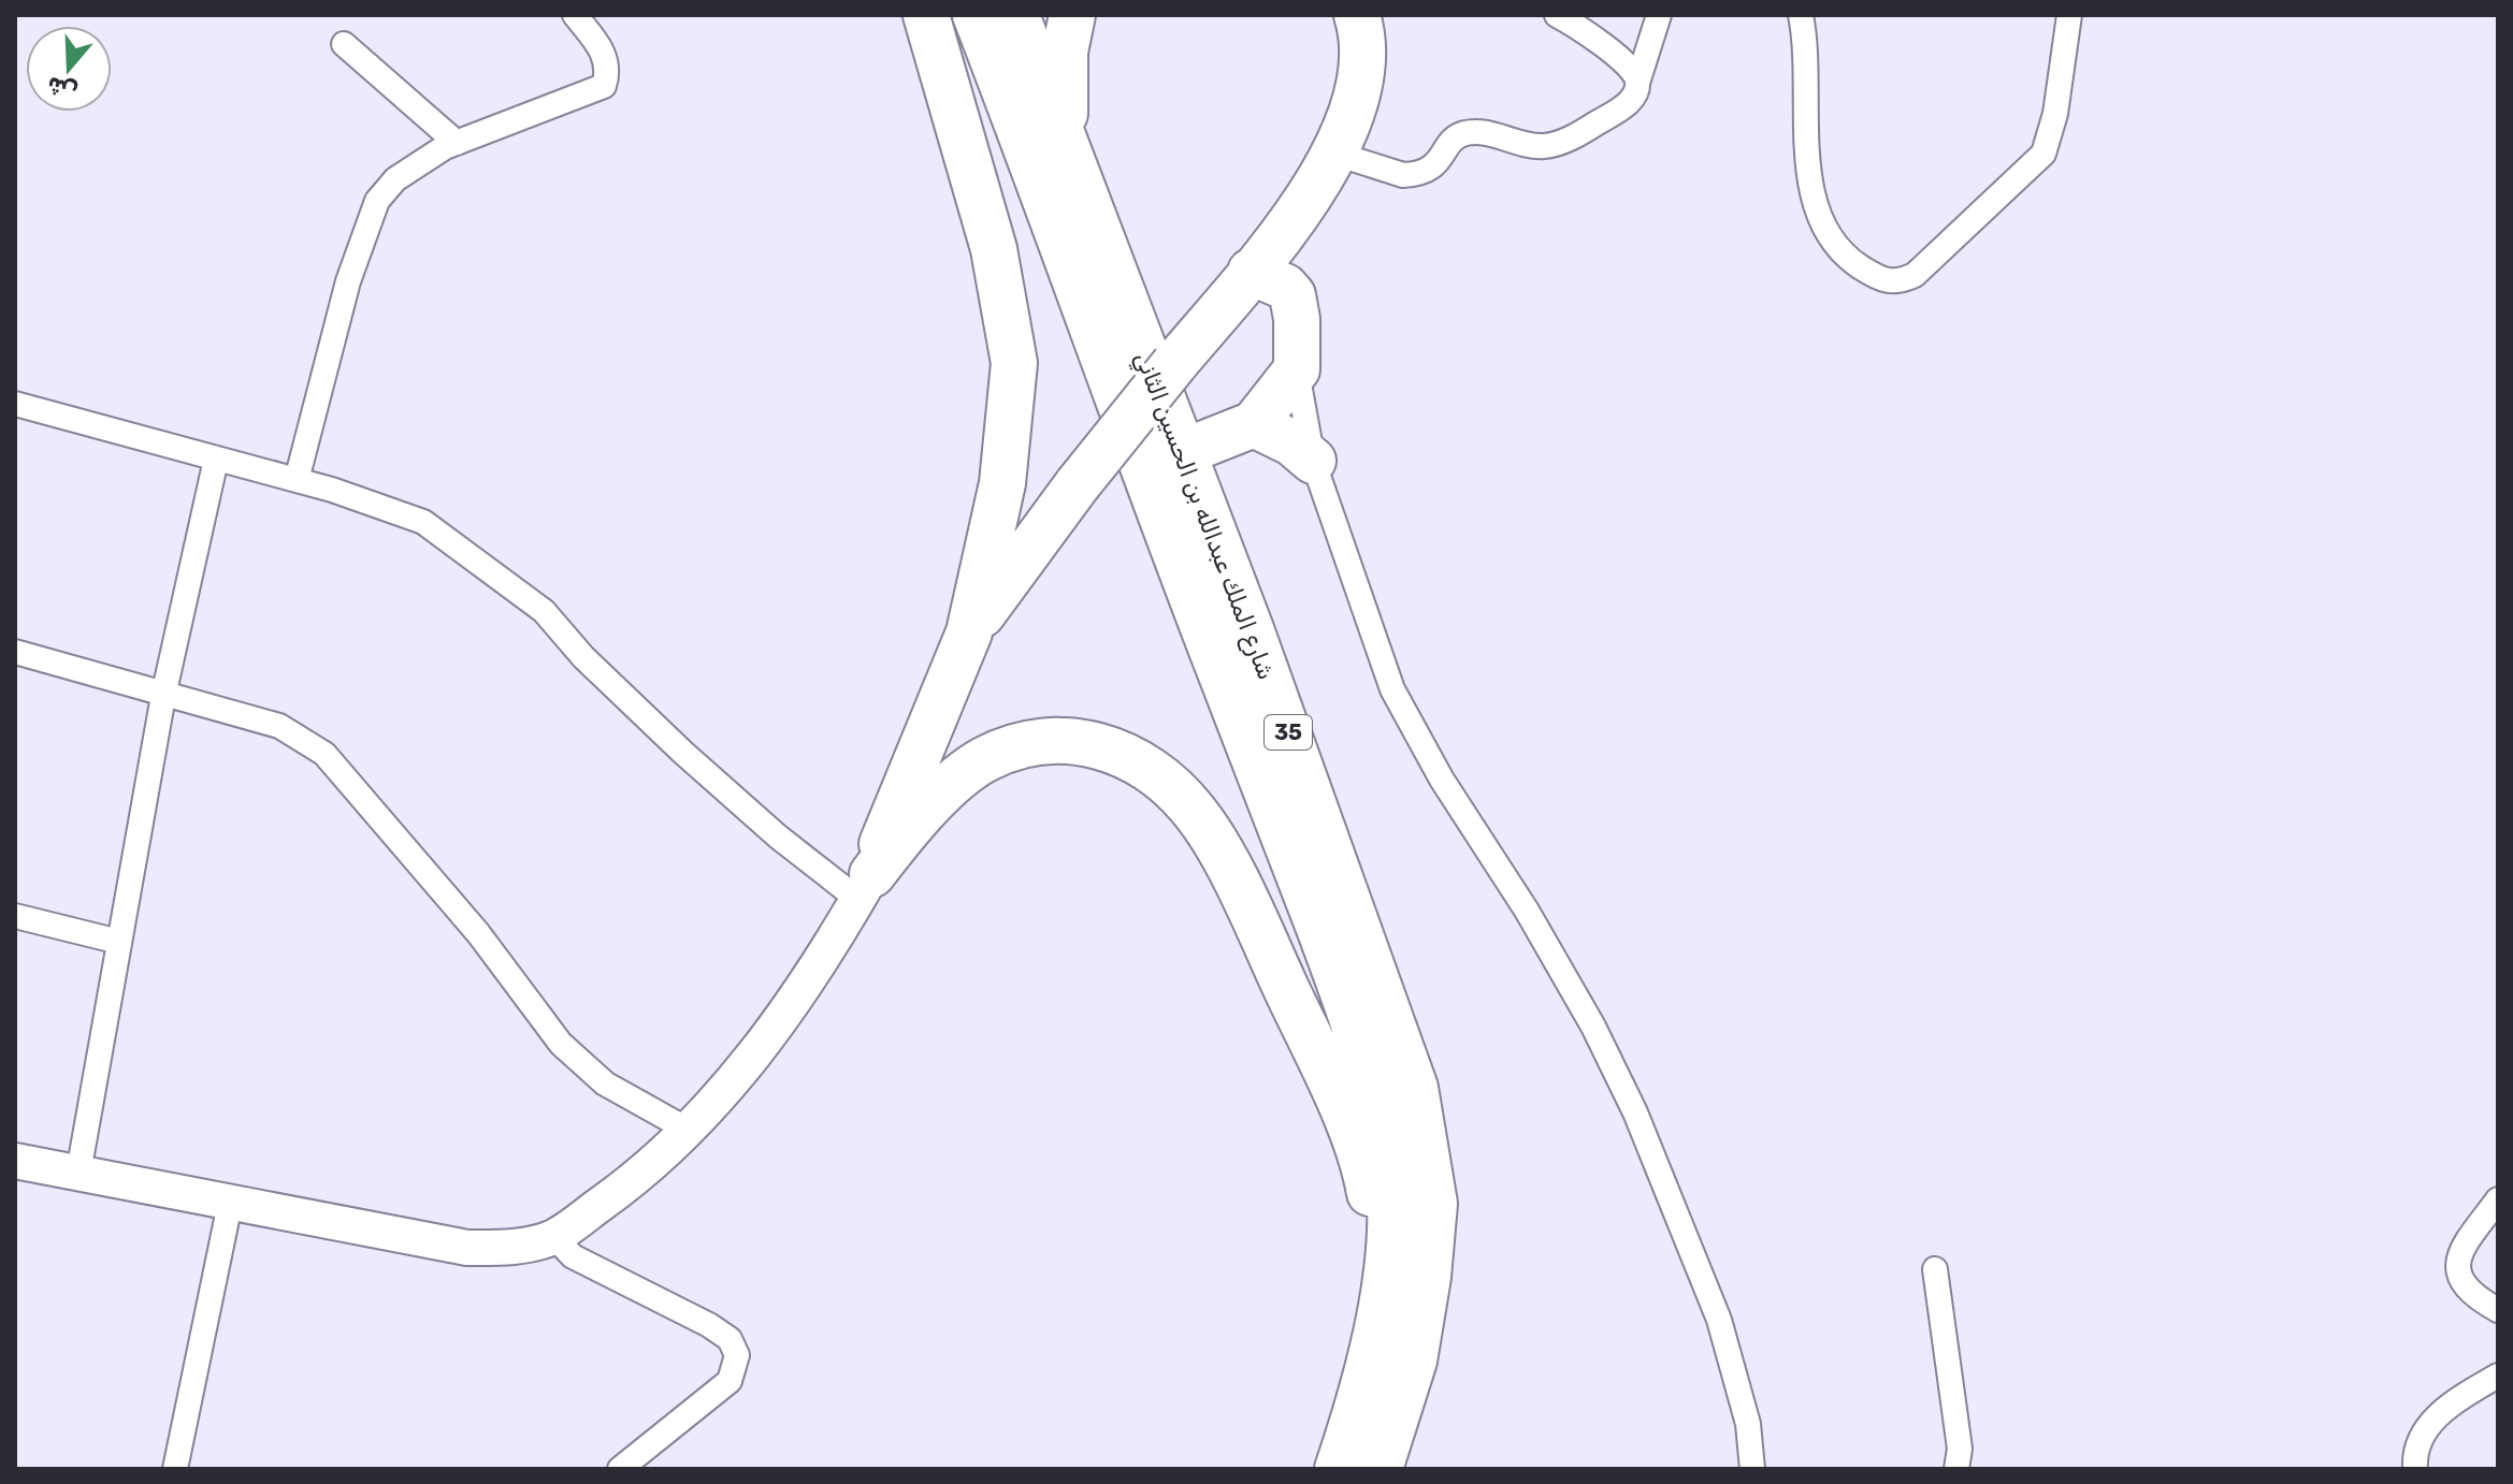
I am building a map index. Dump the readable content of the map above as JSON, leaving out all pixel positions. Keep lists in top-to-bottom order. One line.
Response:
{"streets":{"highway":["شارع الملك عبدالله بن الحسين الثاني","35"]},"north":"bottom"}
